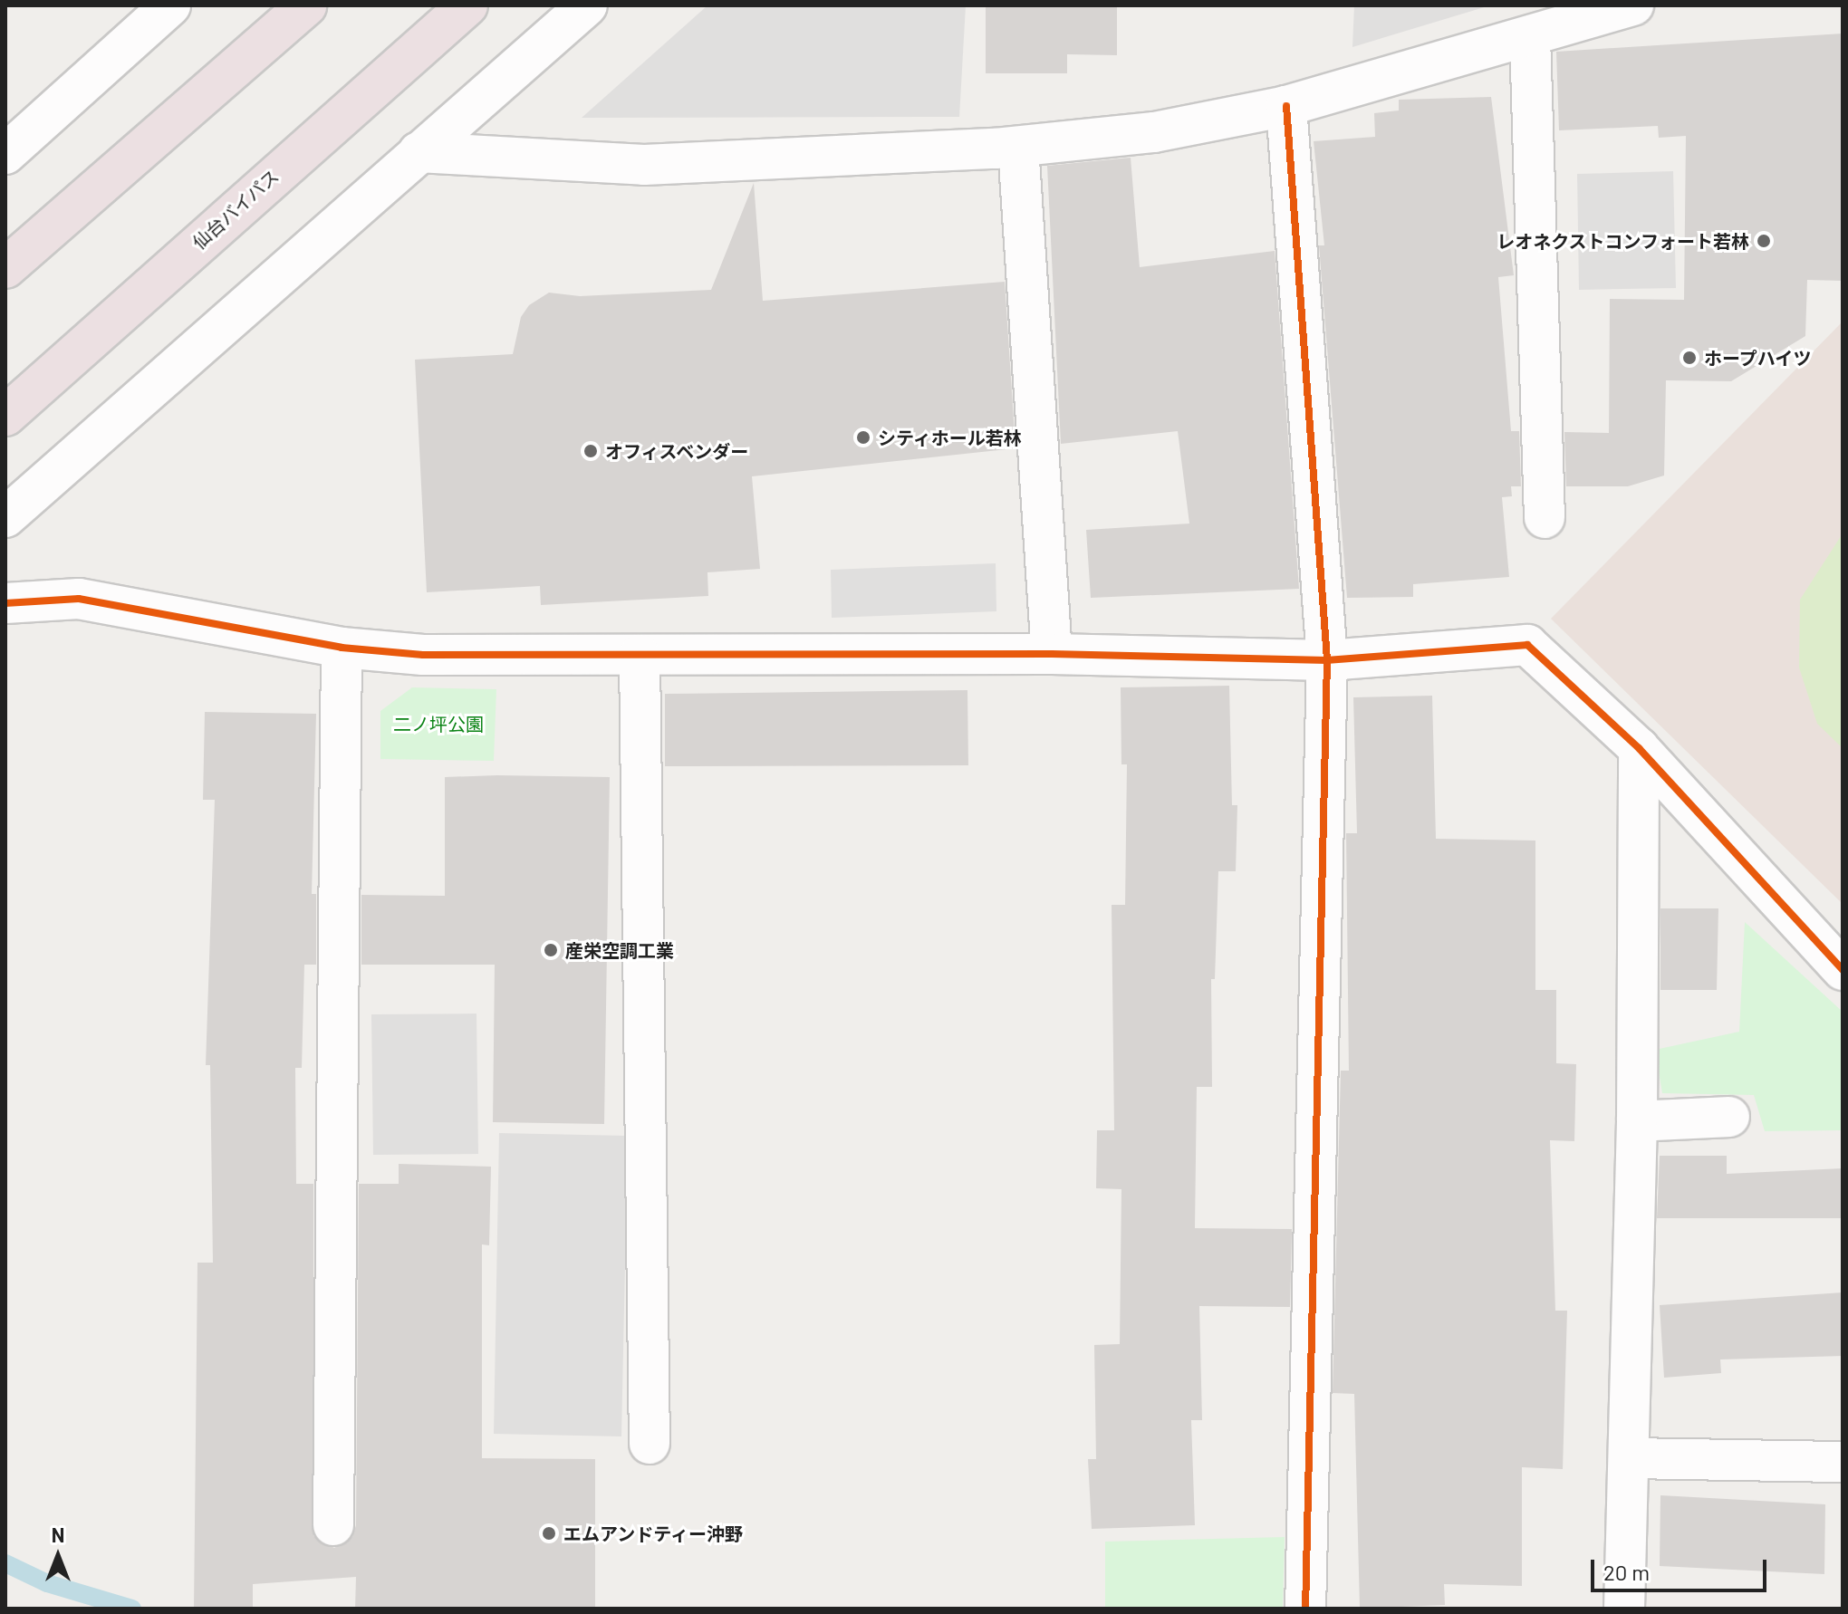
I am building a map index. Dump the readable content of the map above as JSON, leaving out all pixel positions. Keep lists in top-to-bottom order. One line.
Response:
{"streets":{"highway":["仙台バイパス"]},"parks":["二ノ坪公園"],"places":["レオネクストコンフォート若林","ホープハイツ","シティホール若林","オフィスベンダー","産栄空調工業","エムアンドティー沖野"],"scale_bar":"20 m","north":"top"}
